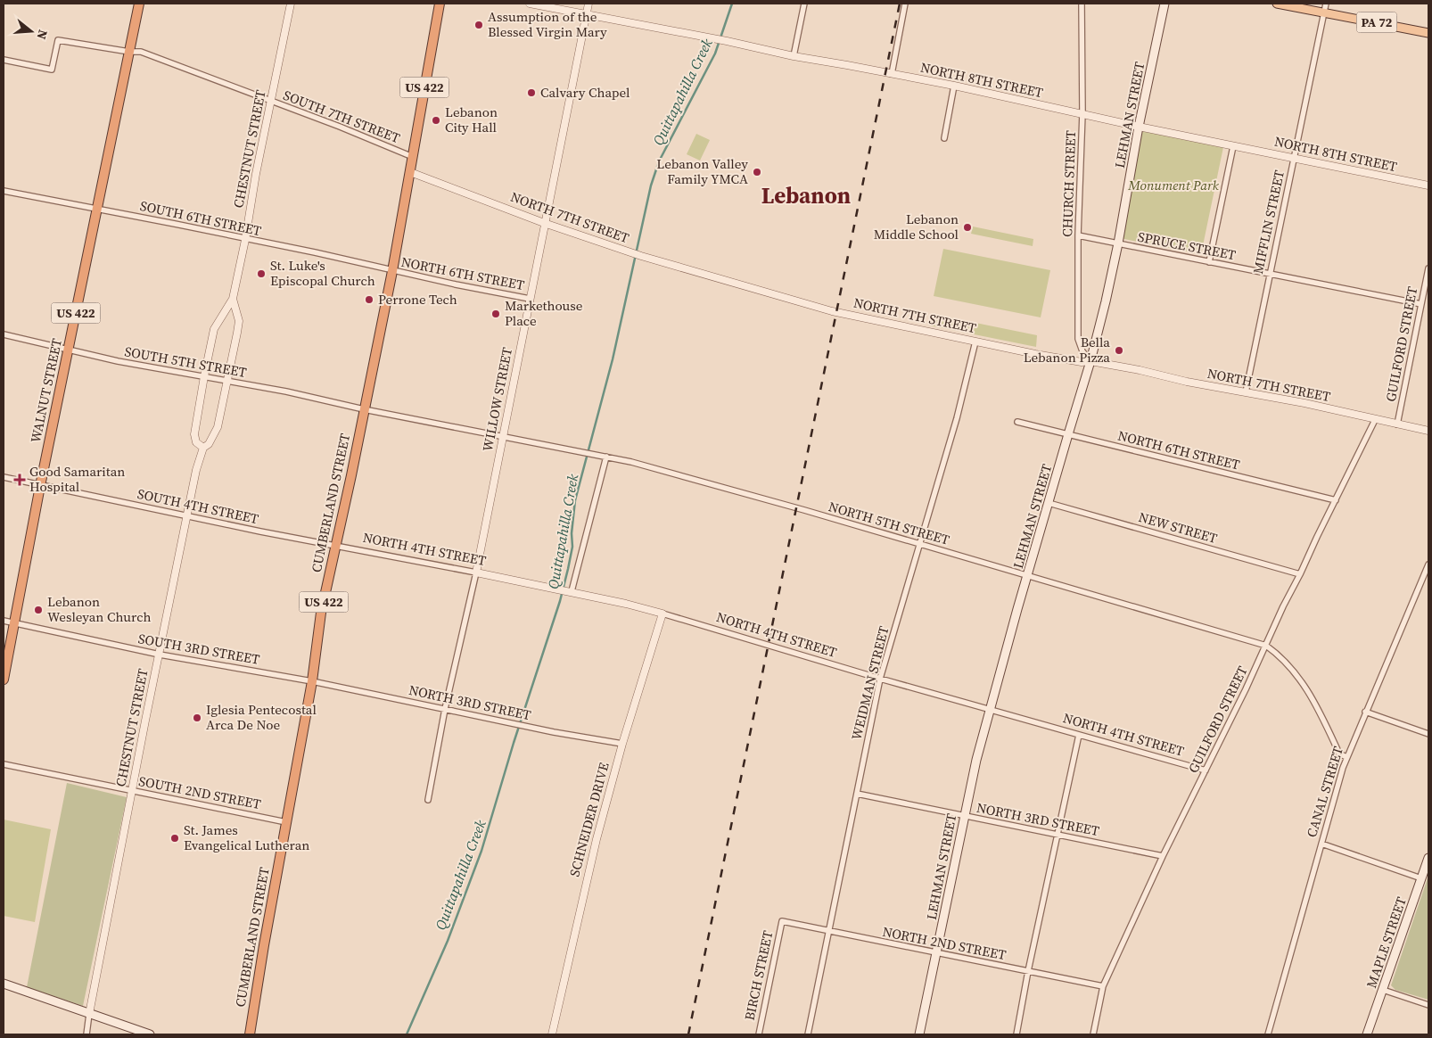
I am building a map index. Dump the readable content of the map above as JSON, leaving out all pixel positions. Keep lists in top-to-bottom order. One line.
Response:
{"streets":{"highway":["US 422","WALNUT STREET","CUMBERLAND STREET"],"main road":["PA 72","LEHMAN STREET","MAPLE STREET"],"street":["NORTH 8TH STREET","SOUTH 7TH STREET","CHESTNUT STREET","CHURCH STREET","NORTH 7TH STREET","SOUTH 6TH STREET","MIFFLIN STREET","SPRUCE STREET","NORTH 6TH STREET","GUILFORD STREET","SOUTH 5TH STREET","WILLOW STREET","SOUTH 4TH STREET","NORTH 5TH STREET","NEW STREET","NORTH 4TH STREET","SOUTH 3RD STREET","WEIDMAN STREET","NORTH 3RD STREET","CANAL STREET","SOUTH 2ND STREET","SCHNEIDER DRIVE","NORTH 2ND STREET","BIRCH STREET"]},"crossings":[["PA 72","MIFFLIN STREET"],["NORTH 8TH STREET","LEHMAN STREET"],["NORTH 8TH STREET","CHURCH STREET"],["NORTH 8TH STREET","MIFFLIN STREET"],["NORTH 8TH STREET","WILLOW STREET"],["LEHMAN STREET","CHURCH STREET"],["LEHMAN STREET","NORTH 7TH STREET"],["LEHMAN STREET","SPRUCE STREET"],["LEHMAN STREET","NORTH 6TH STREET"],["LEHMAN STREET","NORTH 5TH STREET"],["LEHMAN STREET","NEW STREET"],["LEHMAN STREET","NORTH 4TH STREET"],["LEHMAN STREET","NORTH 3RD STREET"],["LEHMAN STREET","NORTH 2ND STREET"],["SOUTH 7TH STREET","CHESTNUT STREET"],["SOUTH 7TH STREET","WALNUT STREET"],["SOUTH 7TH STREET","CUMBERLAND STREET"],["CHESTNUT STREET","SOUTH 6TH STREET"],["CHESTNUT STREET","SOUTH 5TH STREET"],["CHESTNUT STREET","SOUTH 4TH STREET"],["CHESTNUT STREET","SOUTH 3RD STREET"],["CHESTNUT STREET","SOUTH 2ND STREET"],["CHURCH STREET","NORTH 7TH STREET"],["CHURCH STREET","SPRUCE STREET"],["NORTH 7TH STREET","MIFFLIN STREET"],["NORTH 7TH STREET","GUILFORD STREET"],["NORTH 7TH STREET","WILLOW STREET"],["NORTH 7TH STREET","CUMBERLAND STREET"],["NORTH 7TH STREET","WEIDMAN STREET"],["SOUTH 6TH STREET","NORTH 6TH STREET"],["SOUTH 6TH STREET","WALNUT STREET"],["SOUTH 6TH STREET","CUMBERLAND STREET"],["MIFFLIN STREET","SPRUCE STREET"],["SPRUCE STREET","GUILFORD STREET"],["NORTH 6TH STREET","GUILFORD STREET"],["NORTH 6TH STREET","WILLOW STREET"],["NORTH 6TH STREET","CUMBERLAND STREET"],["GUILFORD STREET","NORTH 5TH STREET"],["GUILFORD STREET","NEW STREET"],["GUILFORD STREET","NORTH 4TH STREET"],["GUILFORD STREET","NORTH 3RD STREET"],["GUILFORD STREET","NORTH 2ND STREET"],["SOUTH 5TH STREET","WALNUT STREET"],["SOUTH 5TH STREET","CUMBERLAND STREET"],["SOUTH 5TH STREET","NORTH 5TH STREET"],["WALNUT STREET","SOUTH 4TH STREET"],["WALNUT STREET","SOUTH 3RD STREET"],["WILLOW STREET","NORTH 5TH STREET"],["WILLOW STREET","NORTH 4TH STREET"],["WILLOW STREET","NORTH 3RD STREET"],["CUMBERLAND STREET","SOUTH 4TH STREET"],["CUMBERLAND STREET","NORTH 5TH STREET"],["CUMBERLAND STREET","NORTH 4TH STREET"],["CUMBERLAND STREET","SOUTH 3RD STREET"],["CUMBERLAND STREET","NORTH 3RD STREET"],["CUMBERLAND STREET","SOUTH 2ND STREET"],["SOUTH 4TH STREET","NORTH 4TH STREET"],["NORTH 5TH STREET","WEIDMAN STREET"],["NORTH 5TH STREET","CANAL STREET"],["NORTH 4TH STREET","WEIDMAN STREET"],["NORTH 4TH STREET","SCHNEIDER DRIVE"],["SOUTH 3RD STREET","NORTH 3RD STREET"],["WEIDMAN STREET","NORTH 3RD STREET"],["WEIDMAN STREET","NORTH 2ND STREET"],["NORTH 3RD STREET","SCHNEIDER DRIVE"],["NORTH 2ND STREET","BIRCH STREET"]],"districts":["Lebanon"],"water":["Quittapahilla Creek"],"parks":["Monument Park"],"places":{"other":["Assumption of the Blessed Virgin Mary","Calvary Chapel","Lebanon City Hall","Lebanon Valley Family YMCA","Lebanon Middle School","St. Luke's Episcopal Church","Perrone Tech","Markethouse Place","Bella Lebanon Pizza","Lebanon Wesleyan Church","Iglesia Pentecostal Arca De Noe","St. James Evangelical Lutheran"],"health":["Good Samaritan Hospital"]},"north":"right"}
